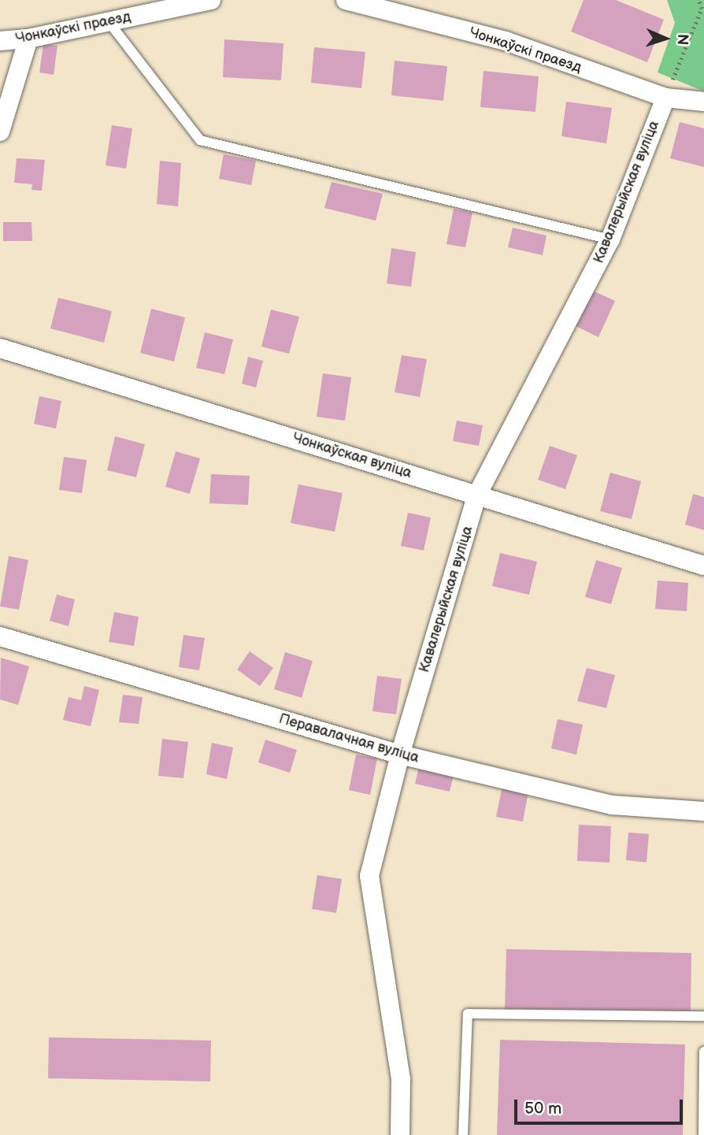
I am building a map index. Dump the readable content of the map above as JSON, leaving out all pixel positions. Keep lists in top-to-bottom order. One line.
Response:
{"streets":{"street":["Чонкаўскі праезд","Кавалерыйская вуліца","Чонкаўская вуліца","Перавалачная вуліца"]},"crossings":[["Чонкаўскі праезд","Кавалерыйская вуліца"],["Кавалерыйская вуліца","Чонкаўская вуліца"],["Кавалерыйская вуліца","Перавалачная вуліца"]],"scale_bar":"50 m","north":"right"}
